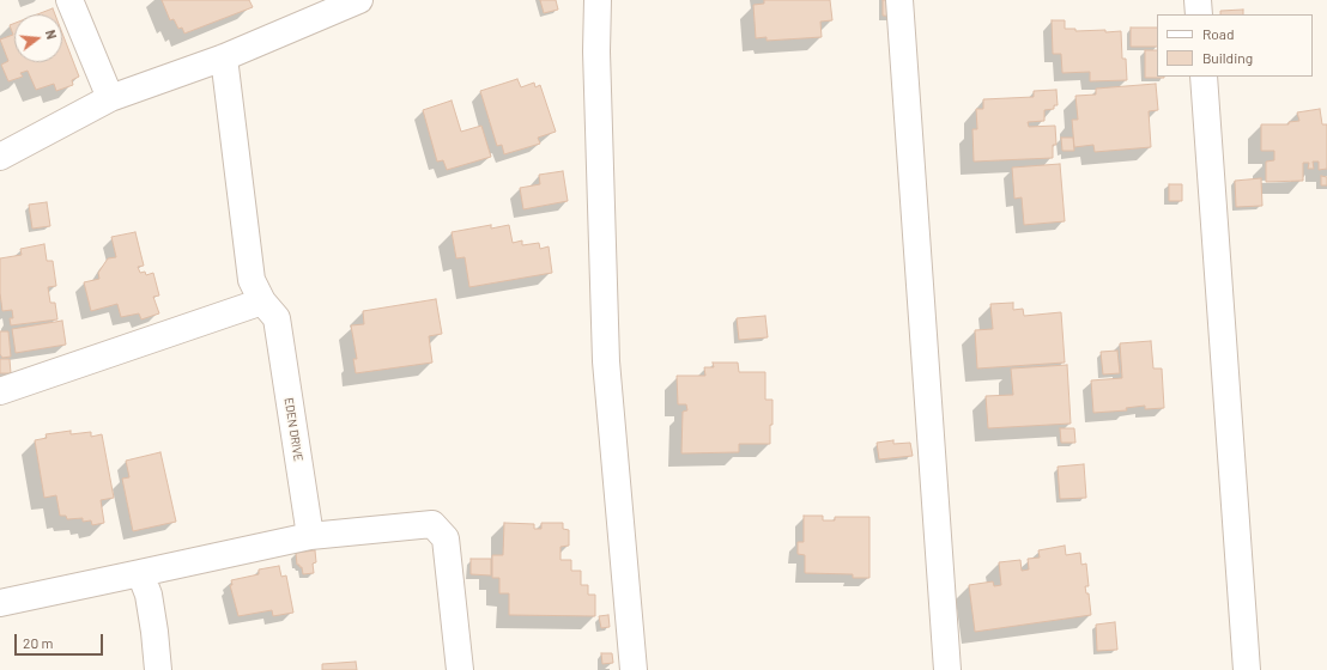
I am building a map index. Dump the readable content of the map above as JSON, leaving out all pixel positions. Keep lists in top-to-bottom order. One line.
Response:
{"streets":{"street":["EDEN DRIVE"]},"legend":["Road","Building"],"scale_bar":"20 m","north":"right"}
